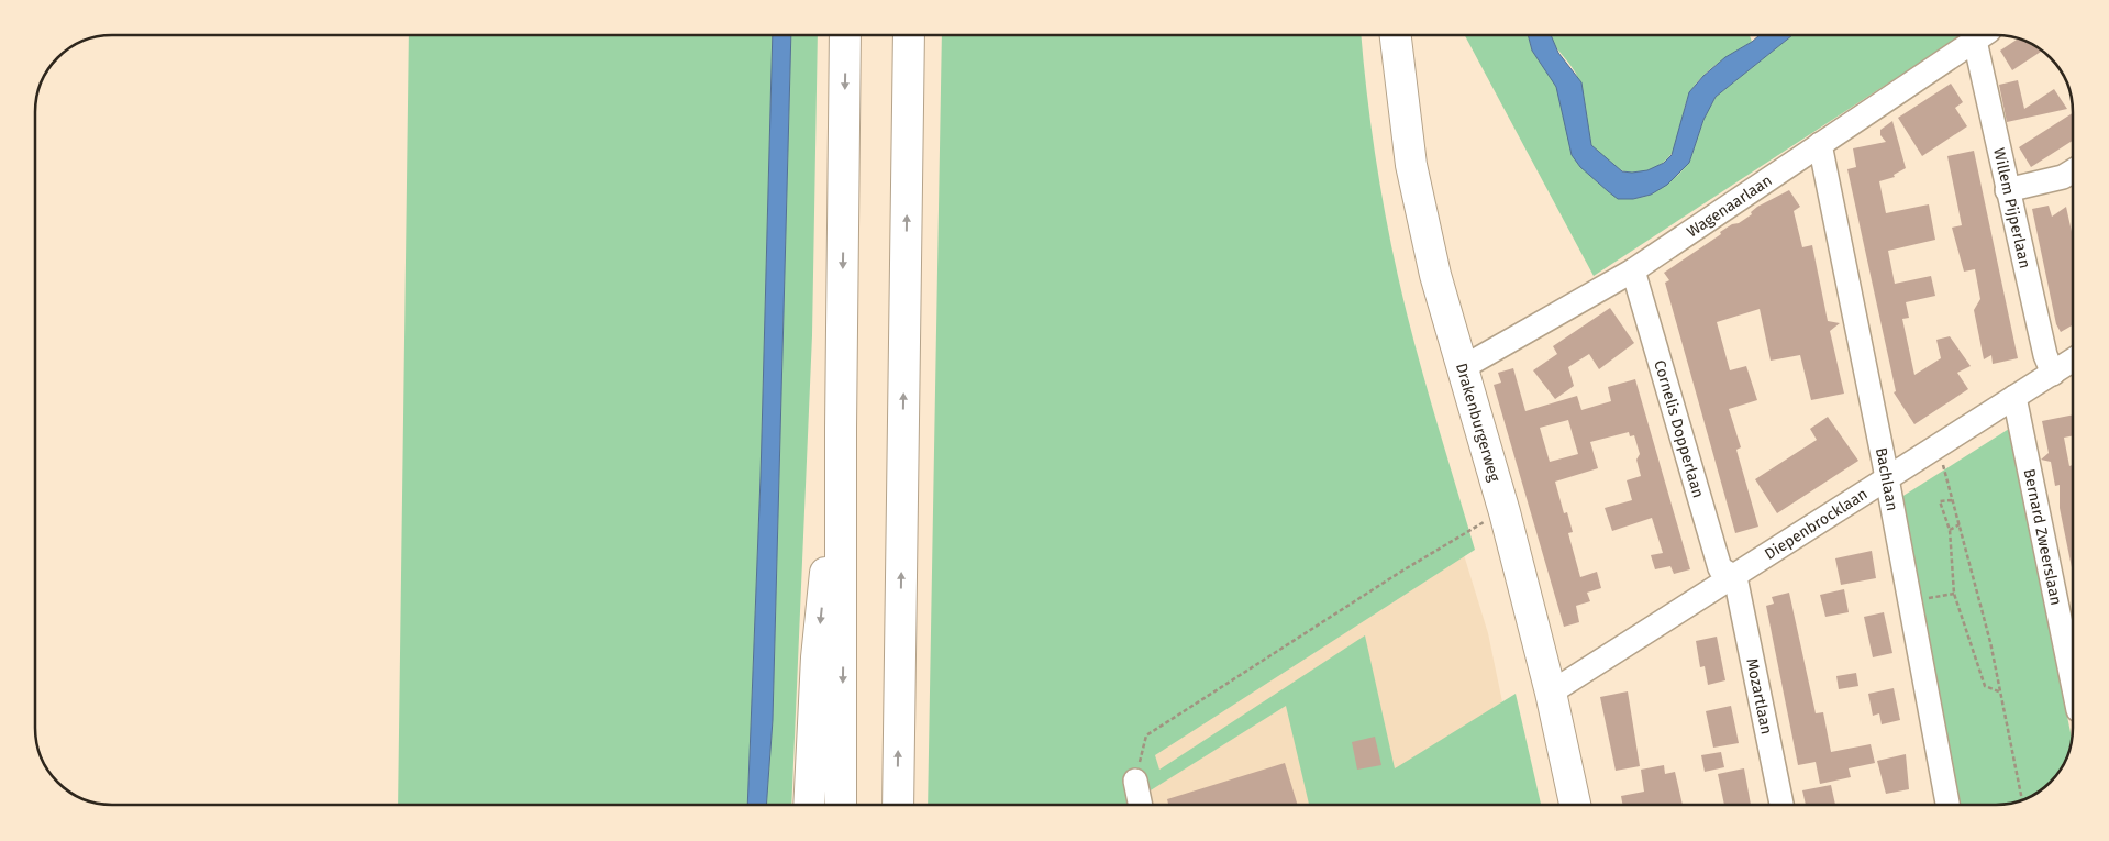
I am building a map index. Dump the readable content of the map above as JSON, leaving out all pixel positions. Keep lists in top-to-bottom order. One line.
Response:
{"streets":{"main road":["Drakenburgerweg"],"street":["Wagenaarlaan","Willem Pijperlaan","Cornelis Dopperlaan","Bachlaan","Diepenbrocklaan","Bernard Zweerslaan","Mozartlaan"]},"crossings":[["Wagenaarlaan","Drakenburgerweg"],["Wagenaarlaan","Cornelis Dopperlaan"],["Wagenaarlaan","Bachlaan"],["Willem Pijperlaan","Diepenbrocklaan"],["Drakenburgerweg","Diepenbrocklaan"],["Cornelis Dopperlaan","Diepenbrocklaan"],["Cornelis Dopperlaan","Mozartlaan"],["Bachlaan","Diepenbrocklaan"],["Diepenbrocklaan","Bernard Zweerslaan"],["Diepenbrocklaan","Mozartlaan"]]}
